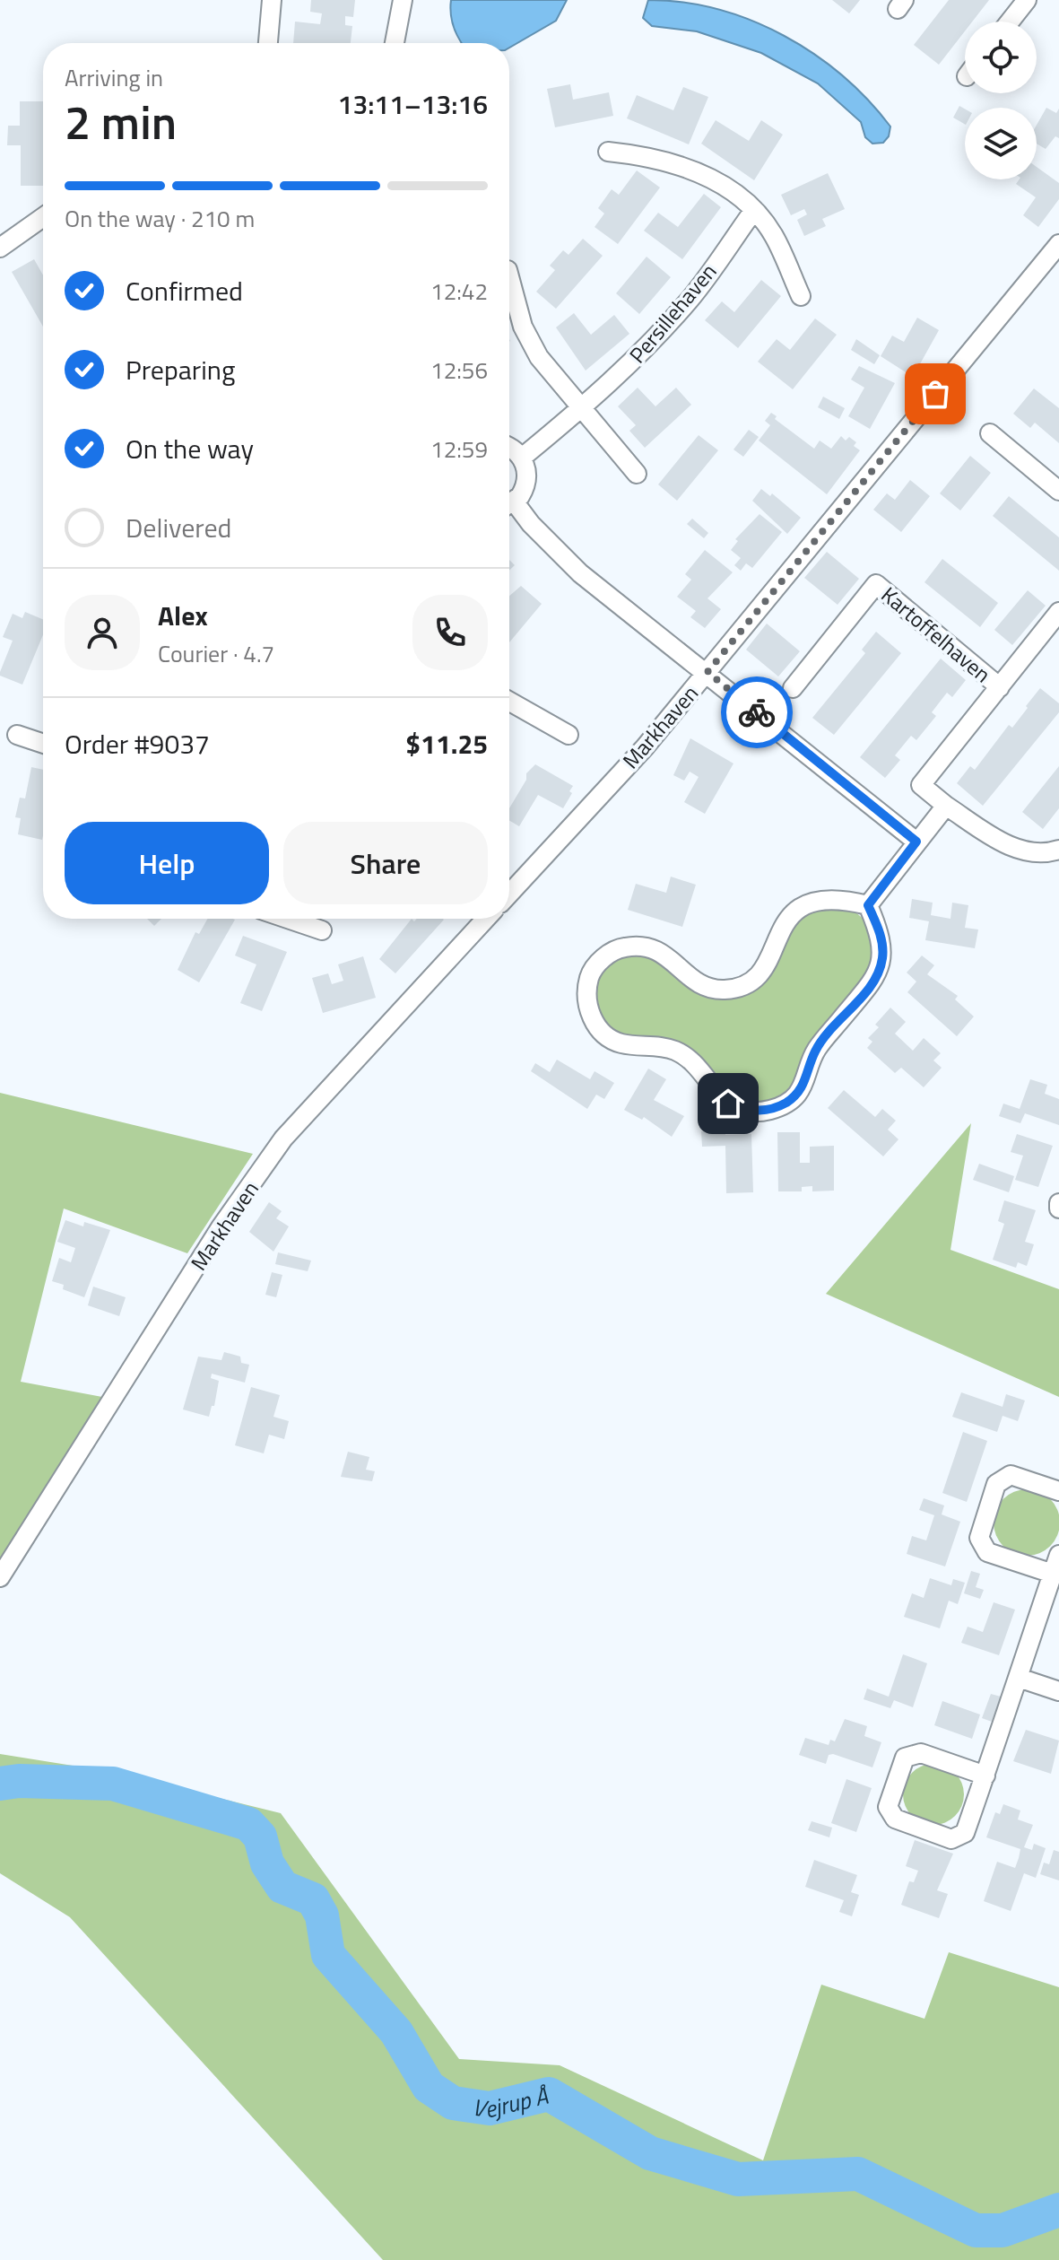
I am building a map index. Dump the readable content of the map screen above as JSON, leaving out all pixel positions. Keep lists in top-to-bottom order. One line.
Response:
{"streets":{"street":["Persillehaven","Kartoffelhaven","Markhaven"]},"water":["Vejrup Å"],"page":{"heading":["2 min","Arriving in","13:11–13:16"],"panel":["Alex","Courier · 4.7","Order #9037","$11.25"],"bar":"On the way · 210 m","list":[["Confirmed","12:42"],["Preparing","12:56"],["On the way","12:59"],"Delivered"],"buttons":["Help","Share"]}}
